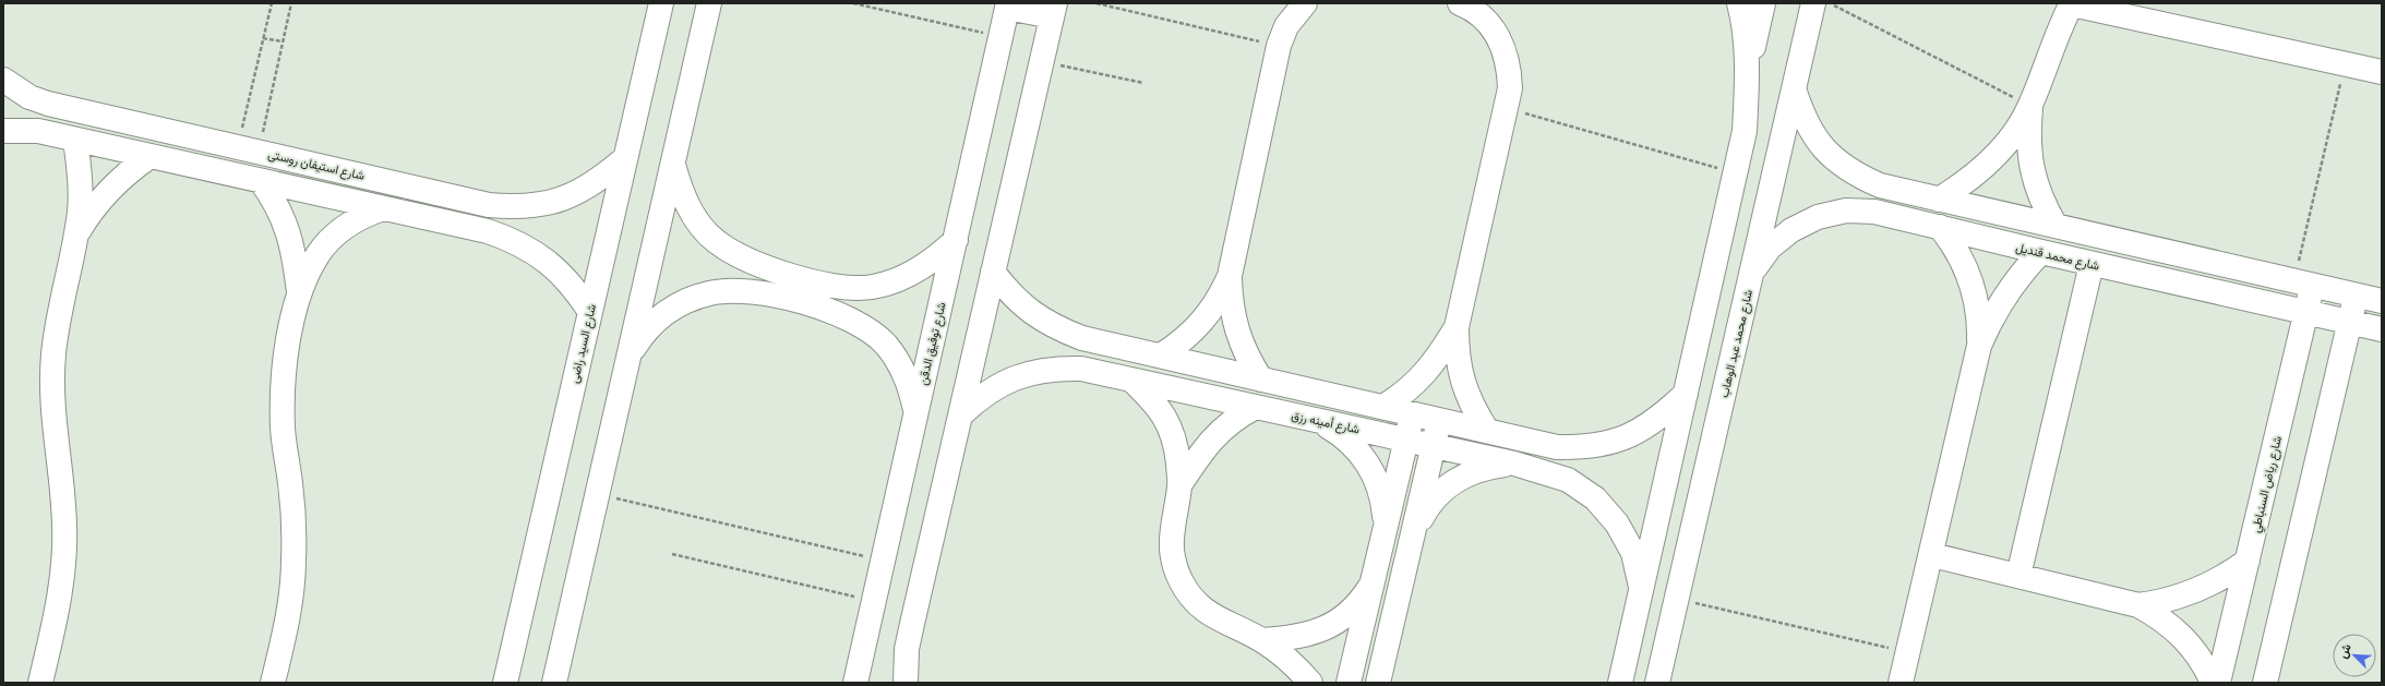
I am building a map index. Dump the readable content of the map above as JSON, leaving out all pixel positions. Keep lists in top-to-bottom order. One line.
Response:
{"streets":{"street":["شارع استيفان روستى","شارع محمد قنديل","شارع السيد راضى","شارع توفيق الدقن","شارع محمد عبد الوهاب","شارع أمينه رزق","شارع رياض السنباطي"]},"crossings":[["شارع استيفان روستى","شارع السيد راضى"],["شارع محمد قنديل","شارع محمد عبد الوهاب"],["شارع محمد قنديل","شارع رياض السنباطي"]],"north":"top left"}
